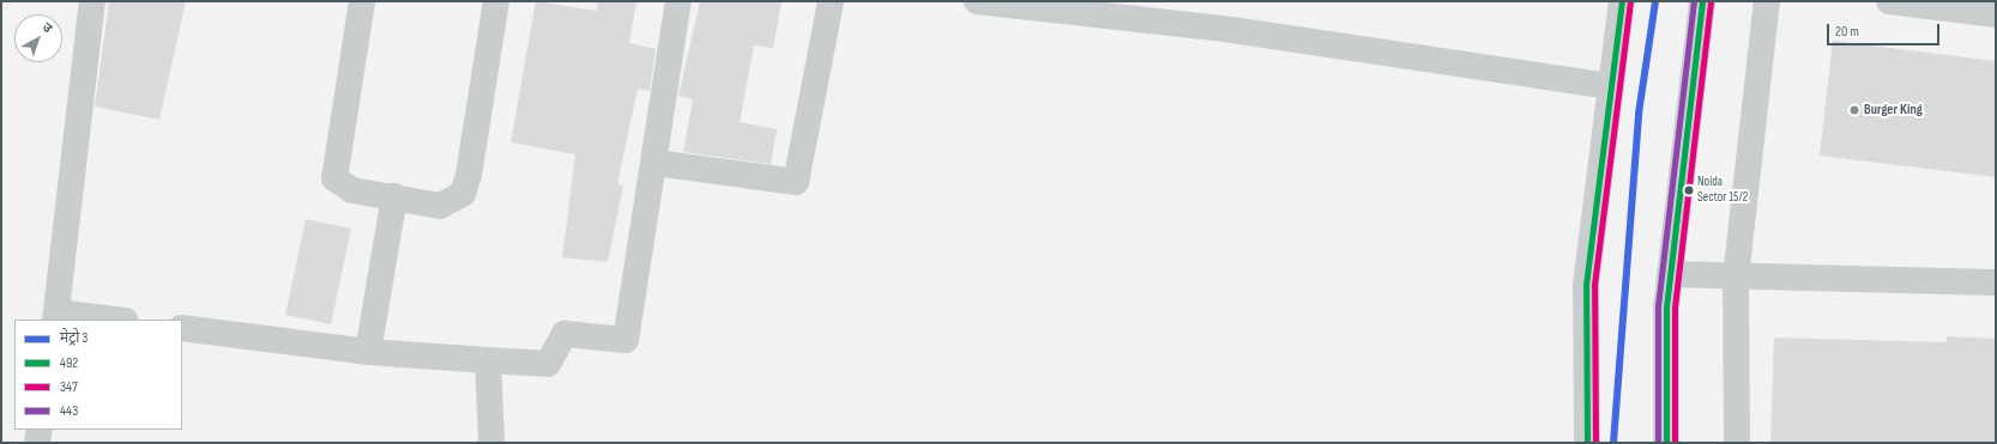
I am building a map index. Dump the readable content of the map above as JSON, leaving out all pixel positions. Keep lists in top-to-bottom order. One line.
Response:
{"places":["Burger King","Noida Sector 15/2"],"lines":["metro line 3","transit line 492","transit line 443","transit line 347"],"legend":["मेट्रो 3","492","347","443"],"scale_bar":"20 m","north":"top right"}
